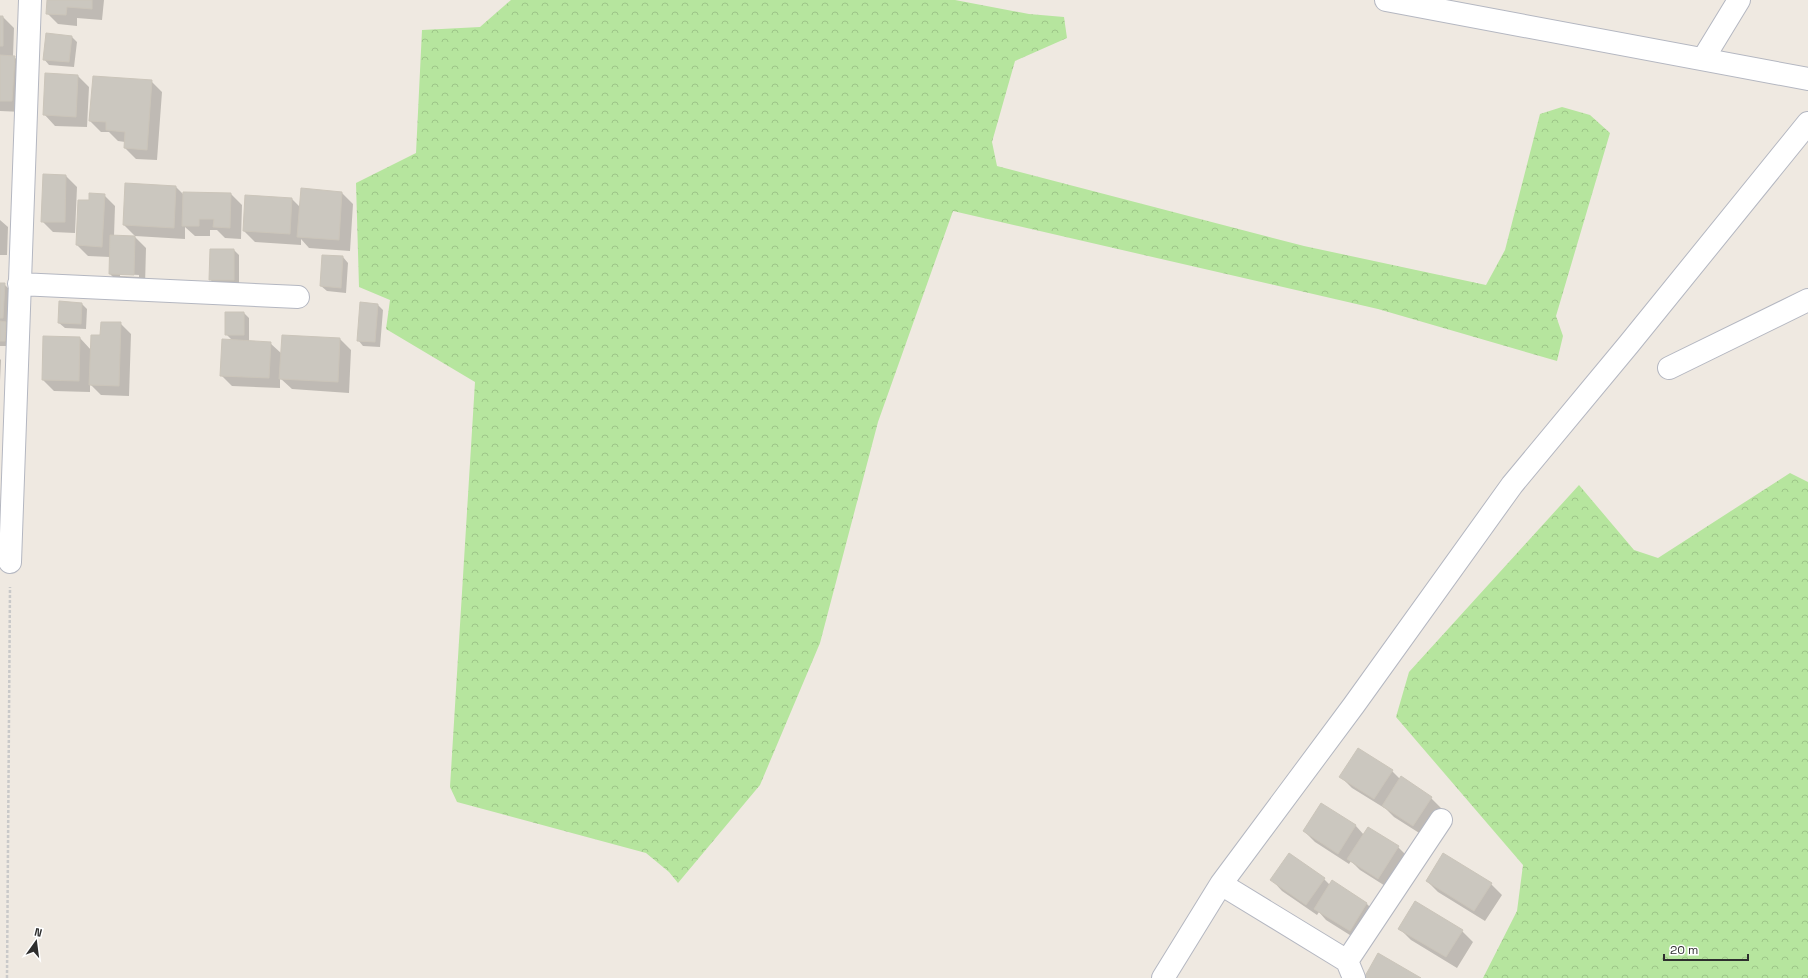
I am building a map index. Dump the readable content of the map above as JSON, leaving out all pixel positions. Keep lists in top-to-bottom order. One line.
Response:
{"scale_bar":"20 m","north":"top"}
